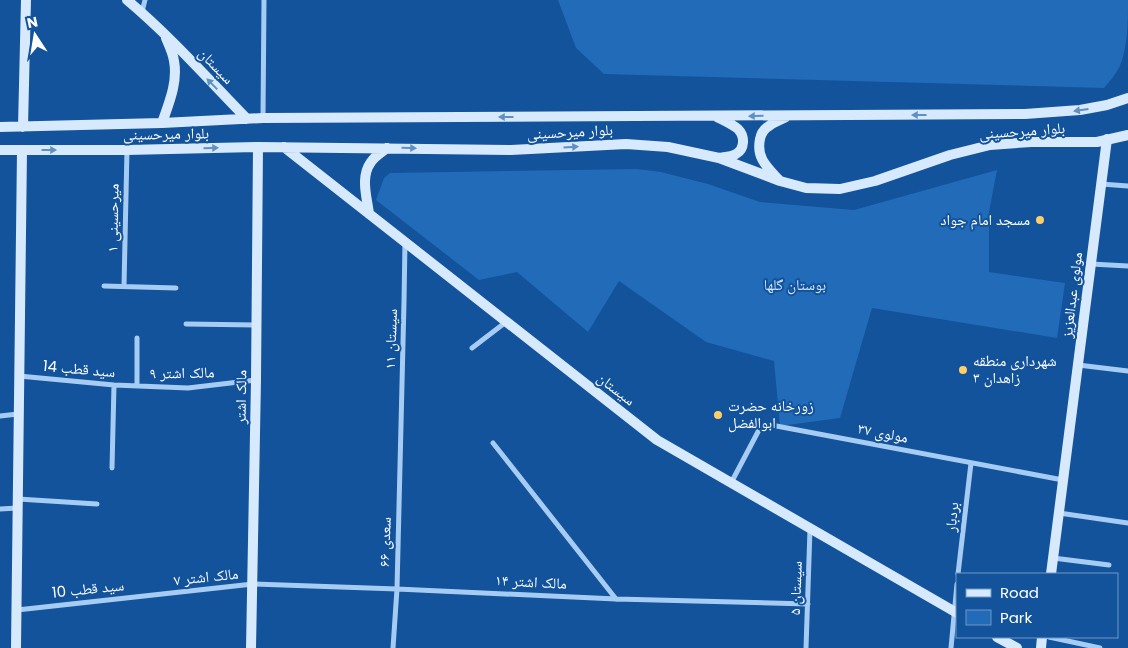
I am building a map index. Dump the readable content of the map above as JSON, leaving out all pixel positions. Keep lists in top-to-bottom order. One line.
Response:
{"streets":{"main road":["سیستان","بلوار میرحسینی","مولوی عبدالعزیز","مالک اشتر"],"street":["میرحسینی ۱","سیستان ۱۱","سید قطب 14","مالک اشتر ۹","مولوی ۳۷","بردبار","سعدی ۶۶","مالک اشتر ۷","مالک اشتر ۱۴","سیستان ۵","سید قطب 10"]},"crossings":[["سیستان","بلوار میرحسینی"],["سیستان","سیستان ۱۱"],["سیستان","مولوی ۳۷"],["سیستان","سیستان ۵"],["بلوار میرحسینی","میرحسینی ۱"],["بلوار میرحسینی","مولوی عبدالعزیز"],["بلوار میرحسینی","مالک اشتر"],["مولوی عبدالعزیز","مولوی ۳۷"],["سیستان ۱۱","سعدی ۶۶"],["سید قطب 14","مالک اشتر ۹"],["مالک اشتر ۹","مالک اشتر"],["مالک اشتر","مالک اشتر ۷"],["مالک اشتر","مالک اشتر ۱۴"],["مولوی ۳۷","بردبار"],["سعدی ۶۶","مالک اشتر ۱۴"],["مالک اشتر ۷","مالک اشتر ۱۴"],["مالک اشتر ۷","سید قطب 10"],["مالک اشتر ۱۴","سیستان ۵"]],"parks":["بوستان گلها"],"places":["مسجد امام جواد","شهرداری منطقه ۳ زاهدان","زورخانه حضرت ابوالفضل"],"legend":["Road","Park"],"north":"top"}
